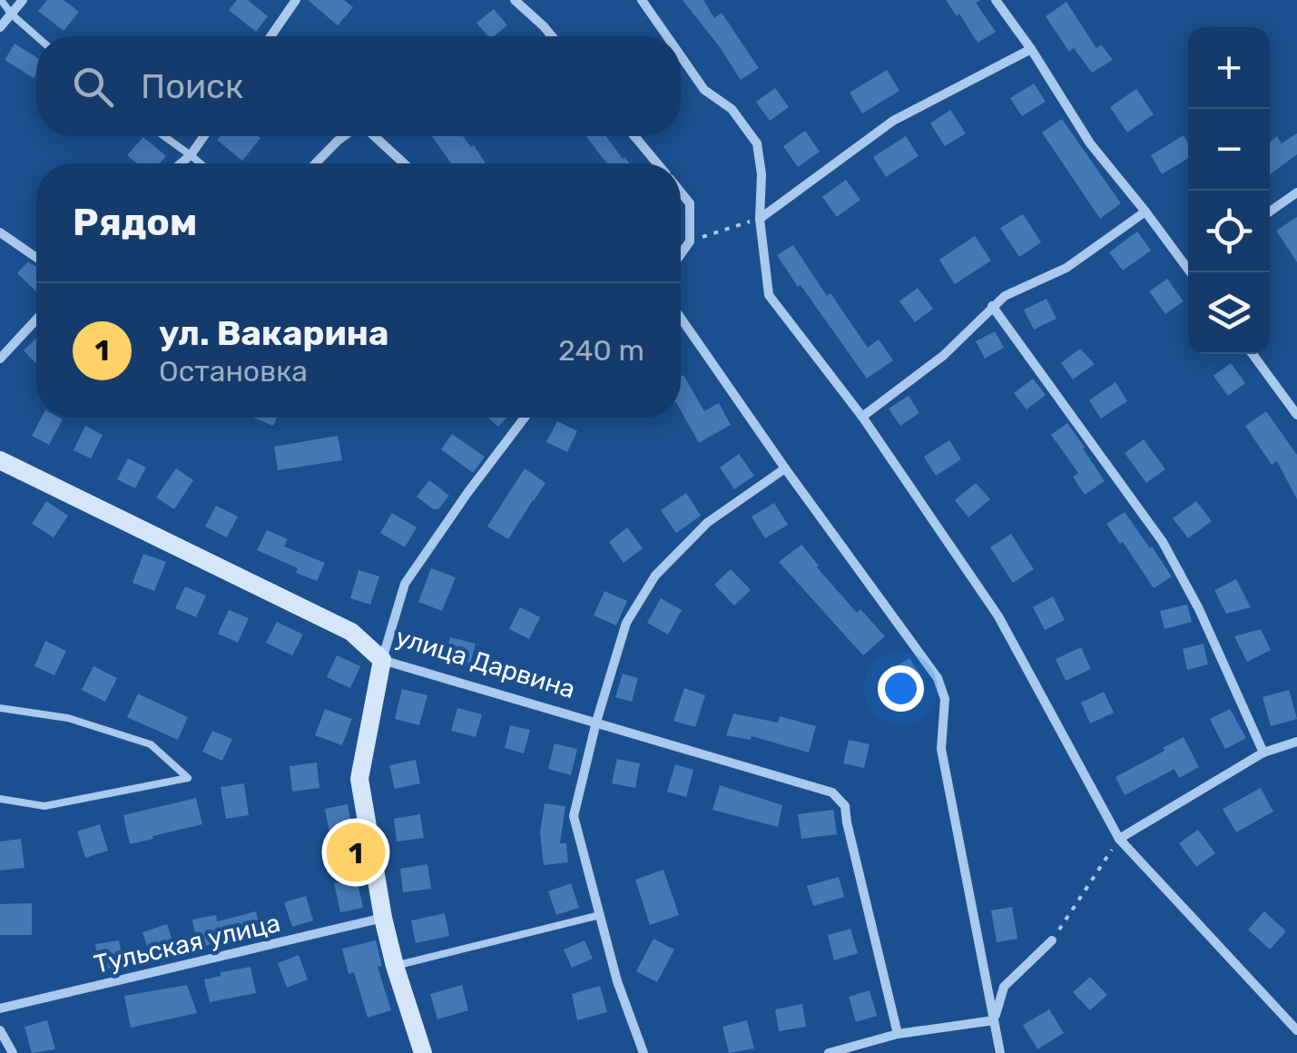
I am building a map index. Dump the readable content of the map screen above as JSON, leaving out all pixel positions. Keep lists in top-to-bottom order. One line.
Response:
{"streets":{"street":["улица Дарвина","Тульская улица"]},"page":{"map_buttons":["+","−"],"search":"Поиск","heading":"Рядом","list":[{"mark":"1","name":"ул. Вакарина","note":"Остановка","value":"240 m"}],"pins":"1"}}
